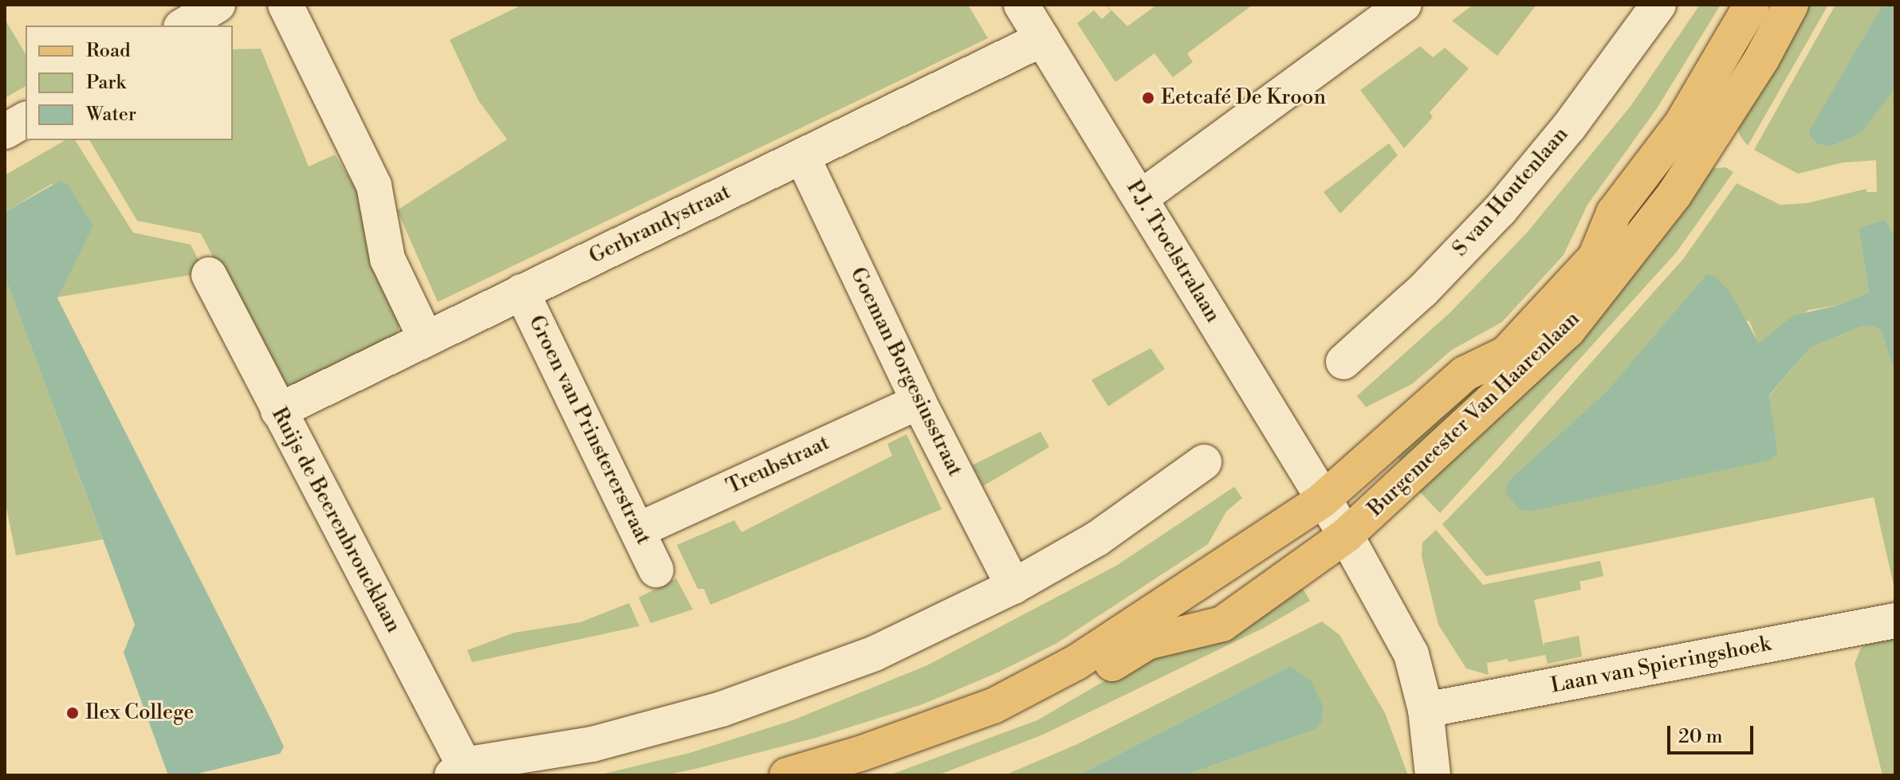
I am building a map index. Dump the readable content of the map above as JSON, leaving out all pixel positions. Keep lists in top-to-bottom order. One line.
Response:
{"streets":{"main road":["Burgemeester Van Haarenlaan"],"street":["S van Houtenlaan","Gerbrandystraat","P.J. Troelstralaan","Goeman Borgesiusstraat","Groen van Prinstererstraat","Treubstraat","Ruijs de Beerenbroucklaan","Laan van Spieringshoek"]},"crossings":[["Gerbrandystraat","P.J. Troelstralaan"],["Gerbrandystraat","Goeman Borgesiusstraat"],["Gerbrandystraat","Groen van Prinstererstraat"],["Gerbrandystraat","Ruijs de Beerenbroucklaan"],["P.J. Troelstralaan","Burgemeester Van Haarenlaan"],["Goeman Borgesiusstraat","Treubstraat"],["Groen van Prinstererstraat","Treubstraat"]],"places":["Eetcafé De Kroon","Ilex College"],"legend":["Road","Park","Water"],"scale_bar":"20 m"}
